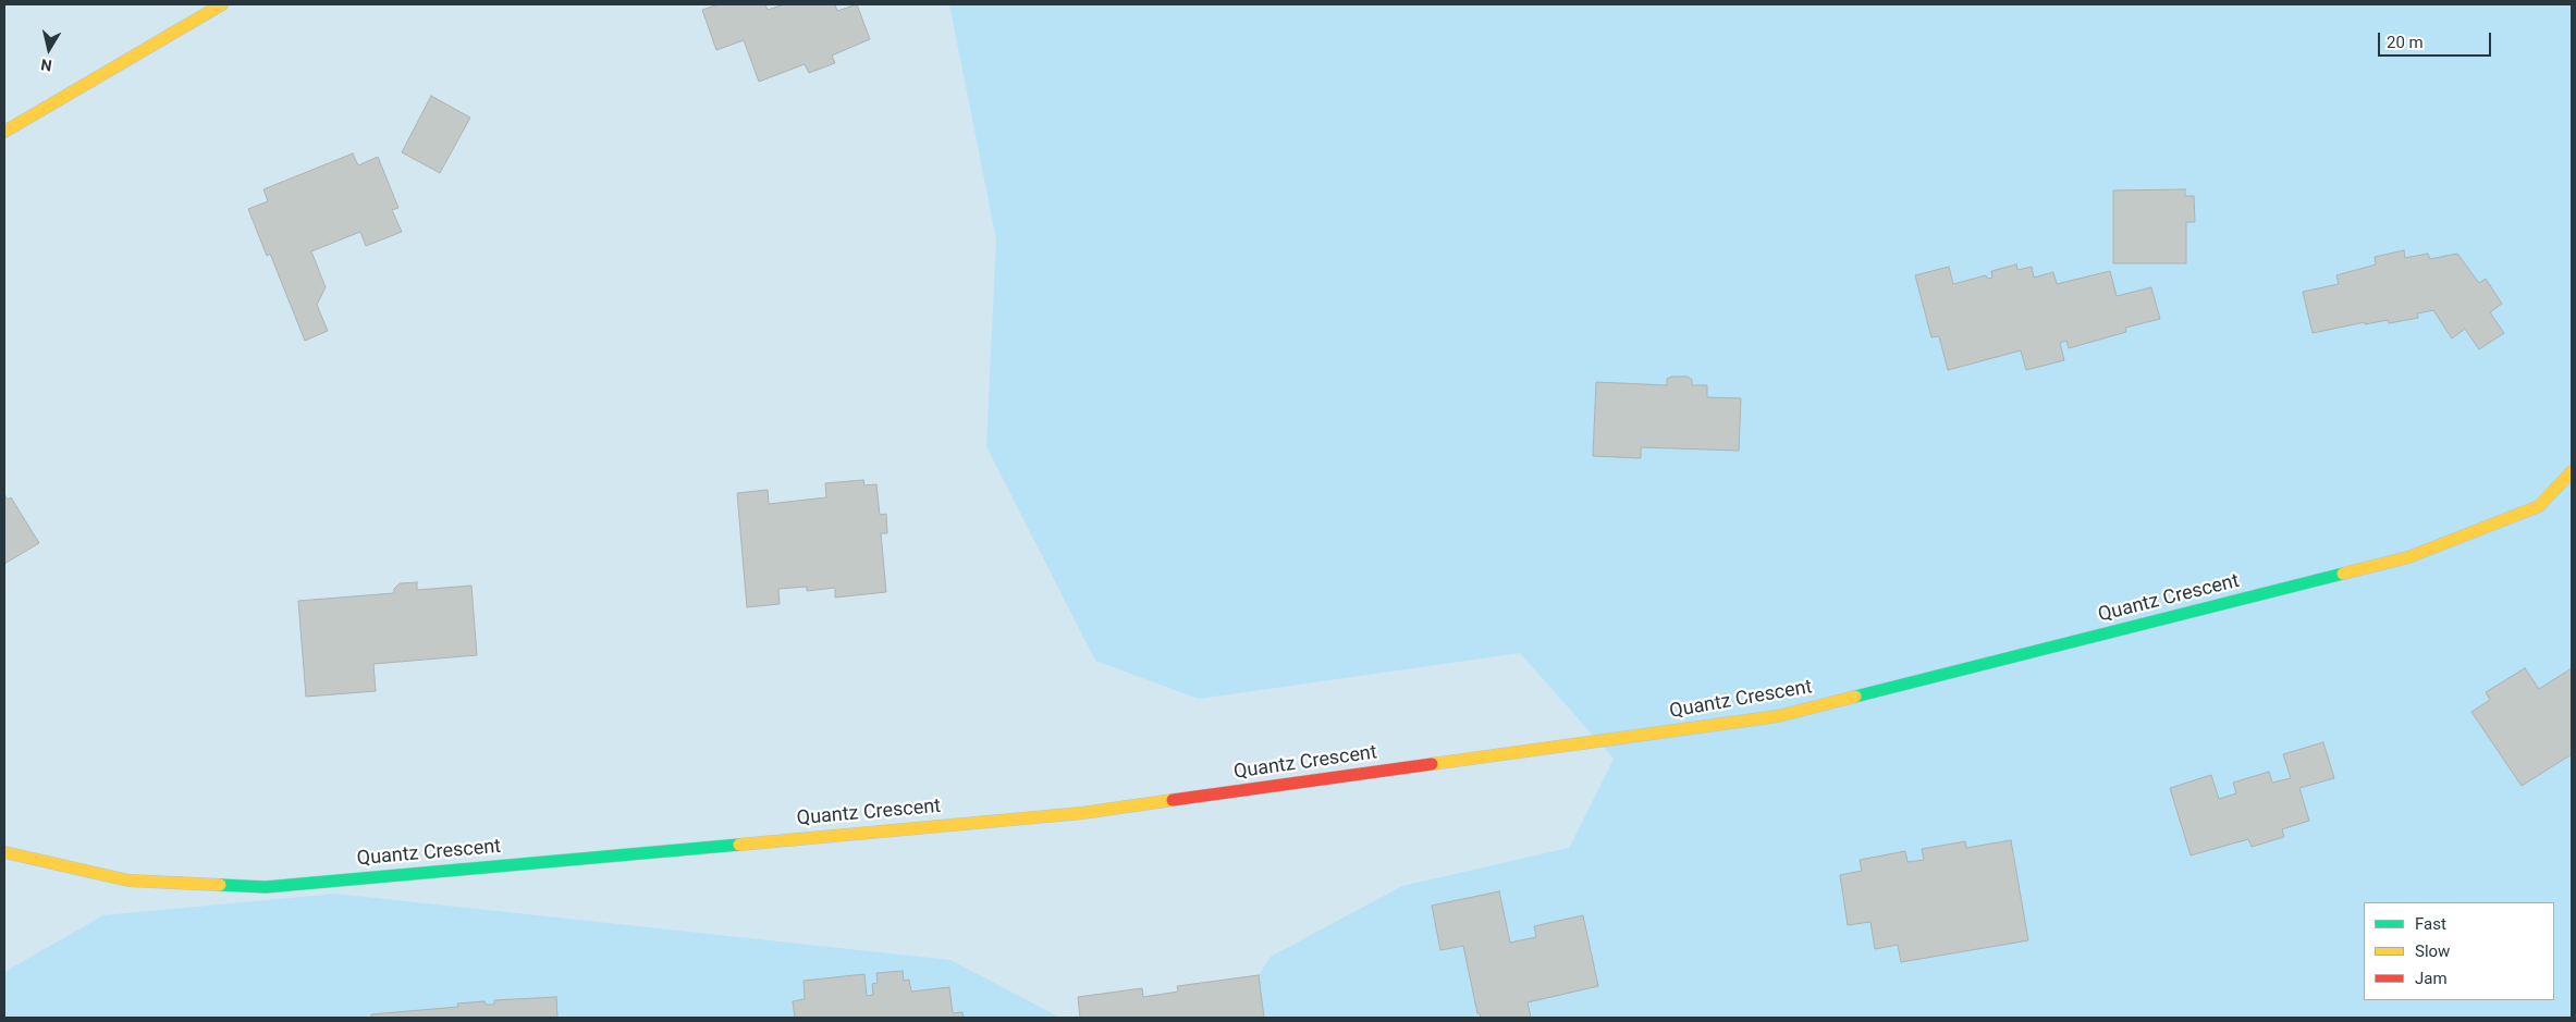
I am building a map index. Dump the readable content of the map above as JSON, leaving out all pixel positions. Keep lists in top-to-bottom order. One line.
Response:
{"streets":{"street":["Quantz Crescent"]},"legend":["Fast","Slow","Jam"],"scale_bar":"20 m","north":"bottom"}
